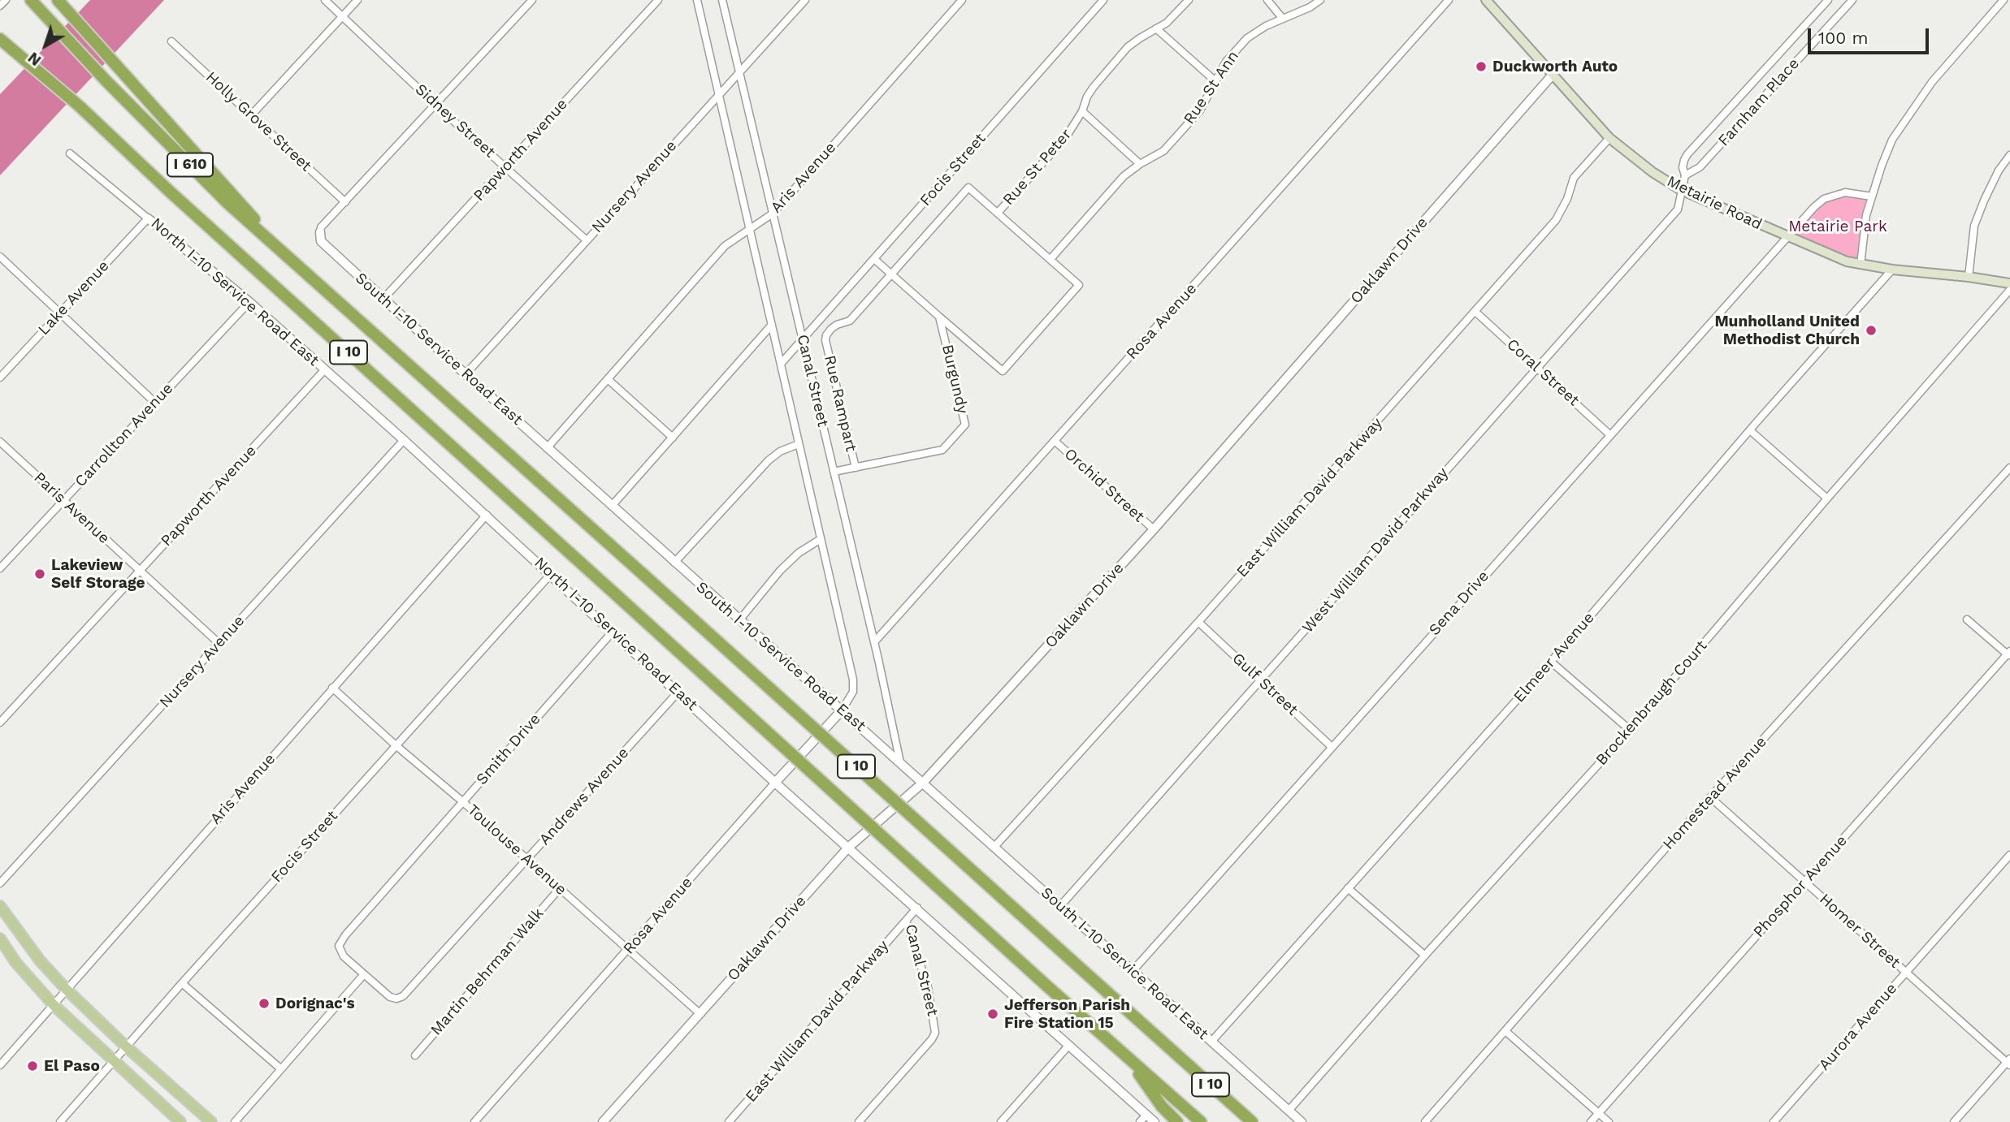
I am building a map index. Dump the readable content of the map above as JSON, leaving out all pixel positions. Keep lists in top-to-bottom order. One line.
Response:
{"streets":{"highway":["I 610","I 10"],"main road":["Metairie Road"],"street":["Rue St Ann","Farnham Place","Sidney Street","Holly Grove Street","Papworth Avenue","Rue St Peter","Focis Street","Aris Avenue","Nursery Avenue","Oaklawn Drive","North I-10 Service Road East","Lake Avenue","Rosa Avenue","South I-10 Service Road East","Coral Street","Burgundy","Canal Street","Rue Rampart","Carrollton Avenue","Orchid Street","East William David Parkway","Paris Avenue","West William David Parkway","Sena Drive","Elmeer Avenue","Gulf Street","Brockenbraugh Court","Smith Drive","Homestead Avenue","Andrews Avenue","Toulouse Avenue","Phosphor Avenue","Homer Street","Martin Behrman Walk","Aurora Avenue"]},"crossings":[["Rue St Ann","Rue St Peter"],["Rue St Ann","Burgundy"],["Farnham Place","Metairie Road"],["Farnham Place","West William David Parkway"],["Sidney Street","Papworth Avenue"],["Sidney Street","Nursery Avenue"],["Papworth Avenue","North I-10 Service Road East"],["Papworth Avenue","South I-10 Service Road East"],["Papworth Avenue","Paris Avenue"],["I 610","I 10"],["Focis Street","North I-10 Service Road East"],["Focis Street","Burgundy"],["Focis Street","Canal Street"],["Focis Street","Toulouse Avenue"],["Aris Avenue","North I-10 Service Road East"],["Aris Avenue","South I-10 Service Road East"],["Aris Avenue","Canal Street"],["Aris Avenue","Toulouse Avenue"],["Nursery Avenue","North I-10 Service Road East"],["Nursery Avenue","South I-10 Service Road East"],["Nursery Avenue","Canal Street"],["Nursery Avenue","Paris Avenue"],["Metairie Road","Oaklawn Drive"],["Metairie Road","East William David Parkway"],["Metairie Road","West William David Parkway"],["Metairie Road","Sena Drive"],["Metairie Road","Elmeer Avenue"],["Oaklawn Drive","North I-10 Service Road East"],["Oaklawn Drive","South I-10 Service Road East"],["Oaklawn Drive","Orchid Street"],["Oaklawn Drive","Toulouse Avenue"],["North I-10 Service Road East","Lake Avenue"],["North I-10 Service Road East","Rosa Avenue"],["North I-10 Service Road East","Canal Street"],["North I-10 Service Road East","Carrollton Avenue"],["North I-10 Service Road East","Smith Drive"],["North I-10 Service Road East","Andrews Avenue"],["Rosa Avenue","South I-10 Service Road East"],["Rosa Avenue","Canal Street"],["Rosa Avenue","Orchid Street"],["Rosa Avenue","Toulouse Avenue"],["South I-10 Service Road East","Canal Street"],["South I-10 Service Road East","East William David Parkway"],["South I-10 Service Road East","West William David Parkway"],["South I-10 Service Road East","Sena Drive"],["South I-10 Service Road East","Elmeer Avenue"],["South I-10 Service Road East","Brockenbraugh Court"],["Coral Street","East William David Parkway"],["Coral Street","West William David Parkway"],["Coral Street","Sena Drive"],["Burgundy","Rue Rampart"],["Canal Street","East William David Parkway"],["Carrollton Avenue","Paris Avenue"],["East William David Parkway","Gulf Street"],["West William David Parkway","Gulf Street"],["Sena Drive","Gulf Street"],["Smith Drive","Andrews Avenue"],["Smith Drive","Toulouse Avenue"],["Homestead Avenue","Homer Street"],["Andrews Avenue","Toulouse Avenue"],["Toulouse Avenue","Martin Behrman Walk"],["Phosphor Avenue","Homer Street"],["Homer Street","Aurora Avenue"]],"parks":["Metairie Park"],"places":["Duckworth Auto","Munholland United Methodist Church","Lakeview Self Storage","Dorignac's","Jefferson Parish Fire Station 15","El Paso"],"scale_bar":"100 m","north":"bottom left"}
